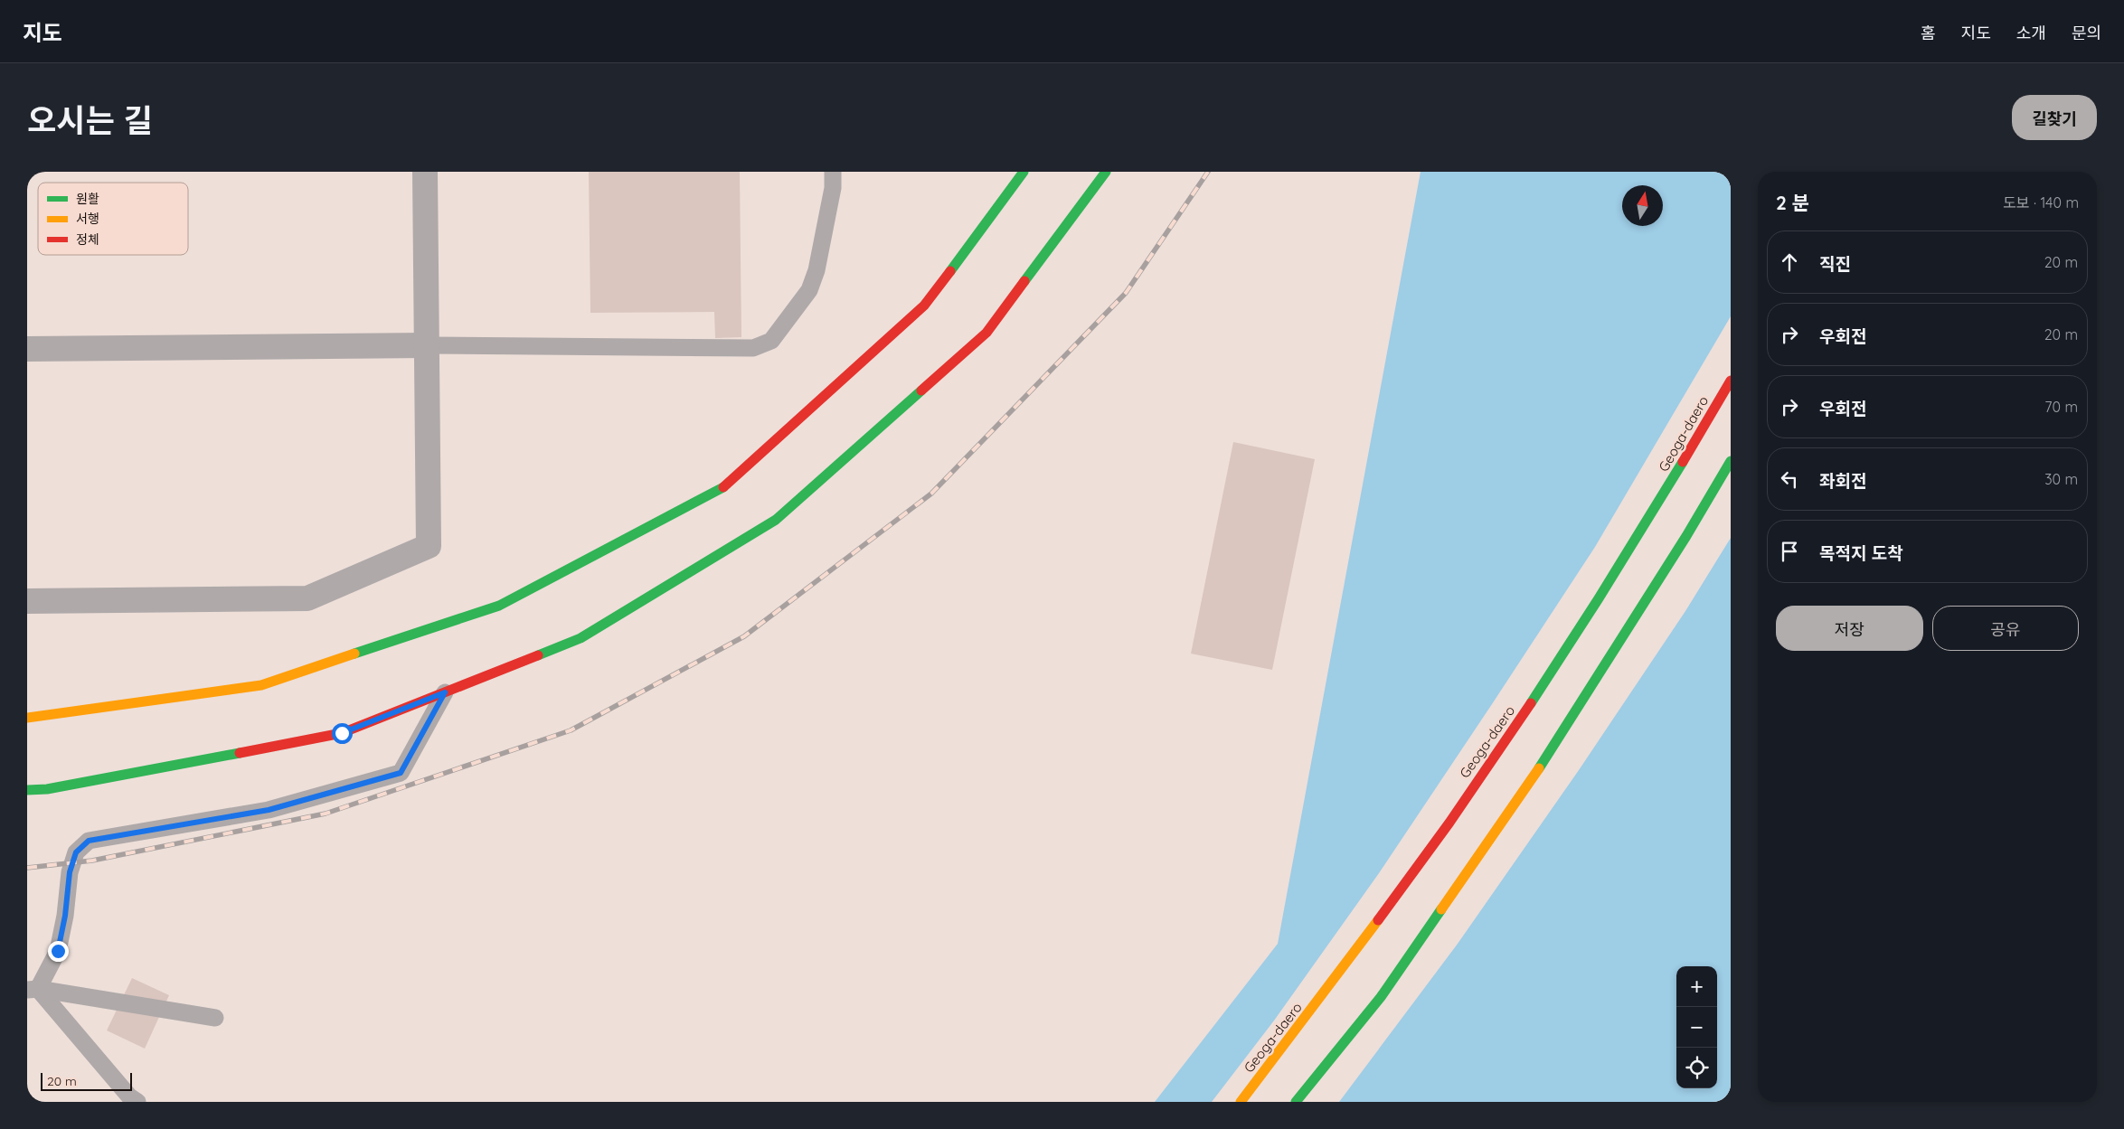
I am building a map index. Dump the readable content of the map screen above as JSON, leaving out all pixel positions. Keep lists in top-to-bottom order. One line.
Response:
{"streets":{"main road":["Geoga-daero"]},"legend":["원활","서행","정체"],"scale_bar":"20 m","north":"top","page":{"header":"지도","nav":["홈","지도","소개","문의"],"title":"오시는 길","buttons":["길찾기",["저장","공유"]],"heading":["2 분","도보 · 140 m"],"list":[["직진","20 m"],["우회전","20 m"],["우회전","70 m"],["좌회전","30 m"],"목적지 도착"],"map_buttons":["+","−"],"scale":"20 m"}}
